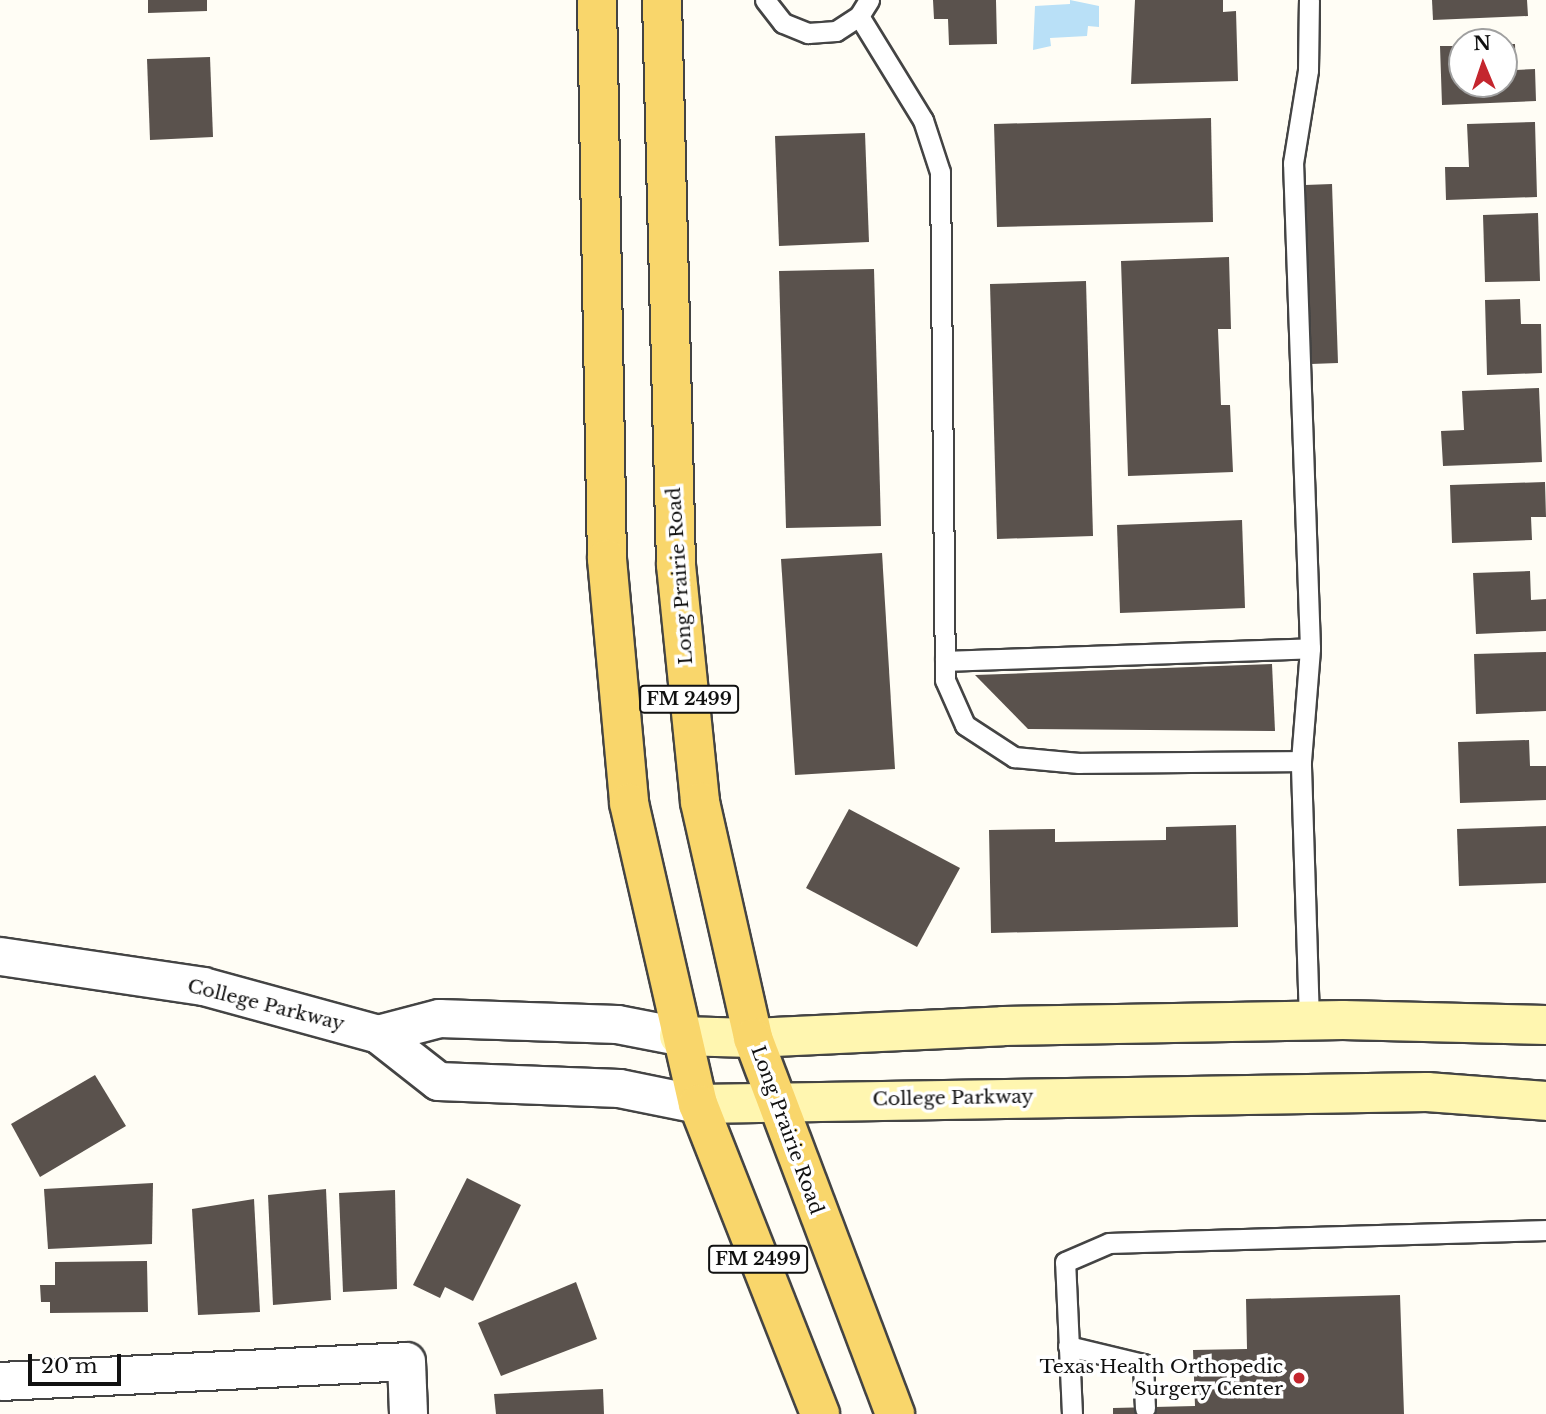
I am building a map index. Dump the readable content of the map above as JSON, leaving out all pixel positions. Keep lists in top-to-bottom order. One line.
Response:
{"streets":{"main road":["Long Prairie Road","FM 2499","College Parkway"]},"crossings":[["Long Prairie Road","College Parkway"],["FM 2499","College Parkway"]],"places":["Texas Health Orthopedic Surgery Center"],"scale_bar":"20 m","north":"top"}
